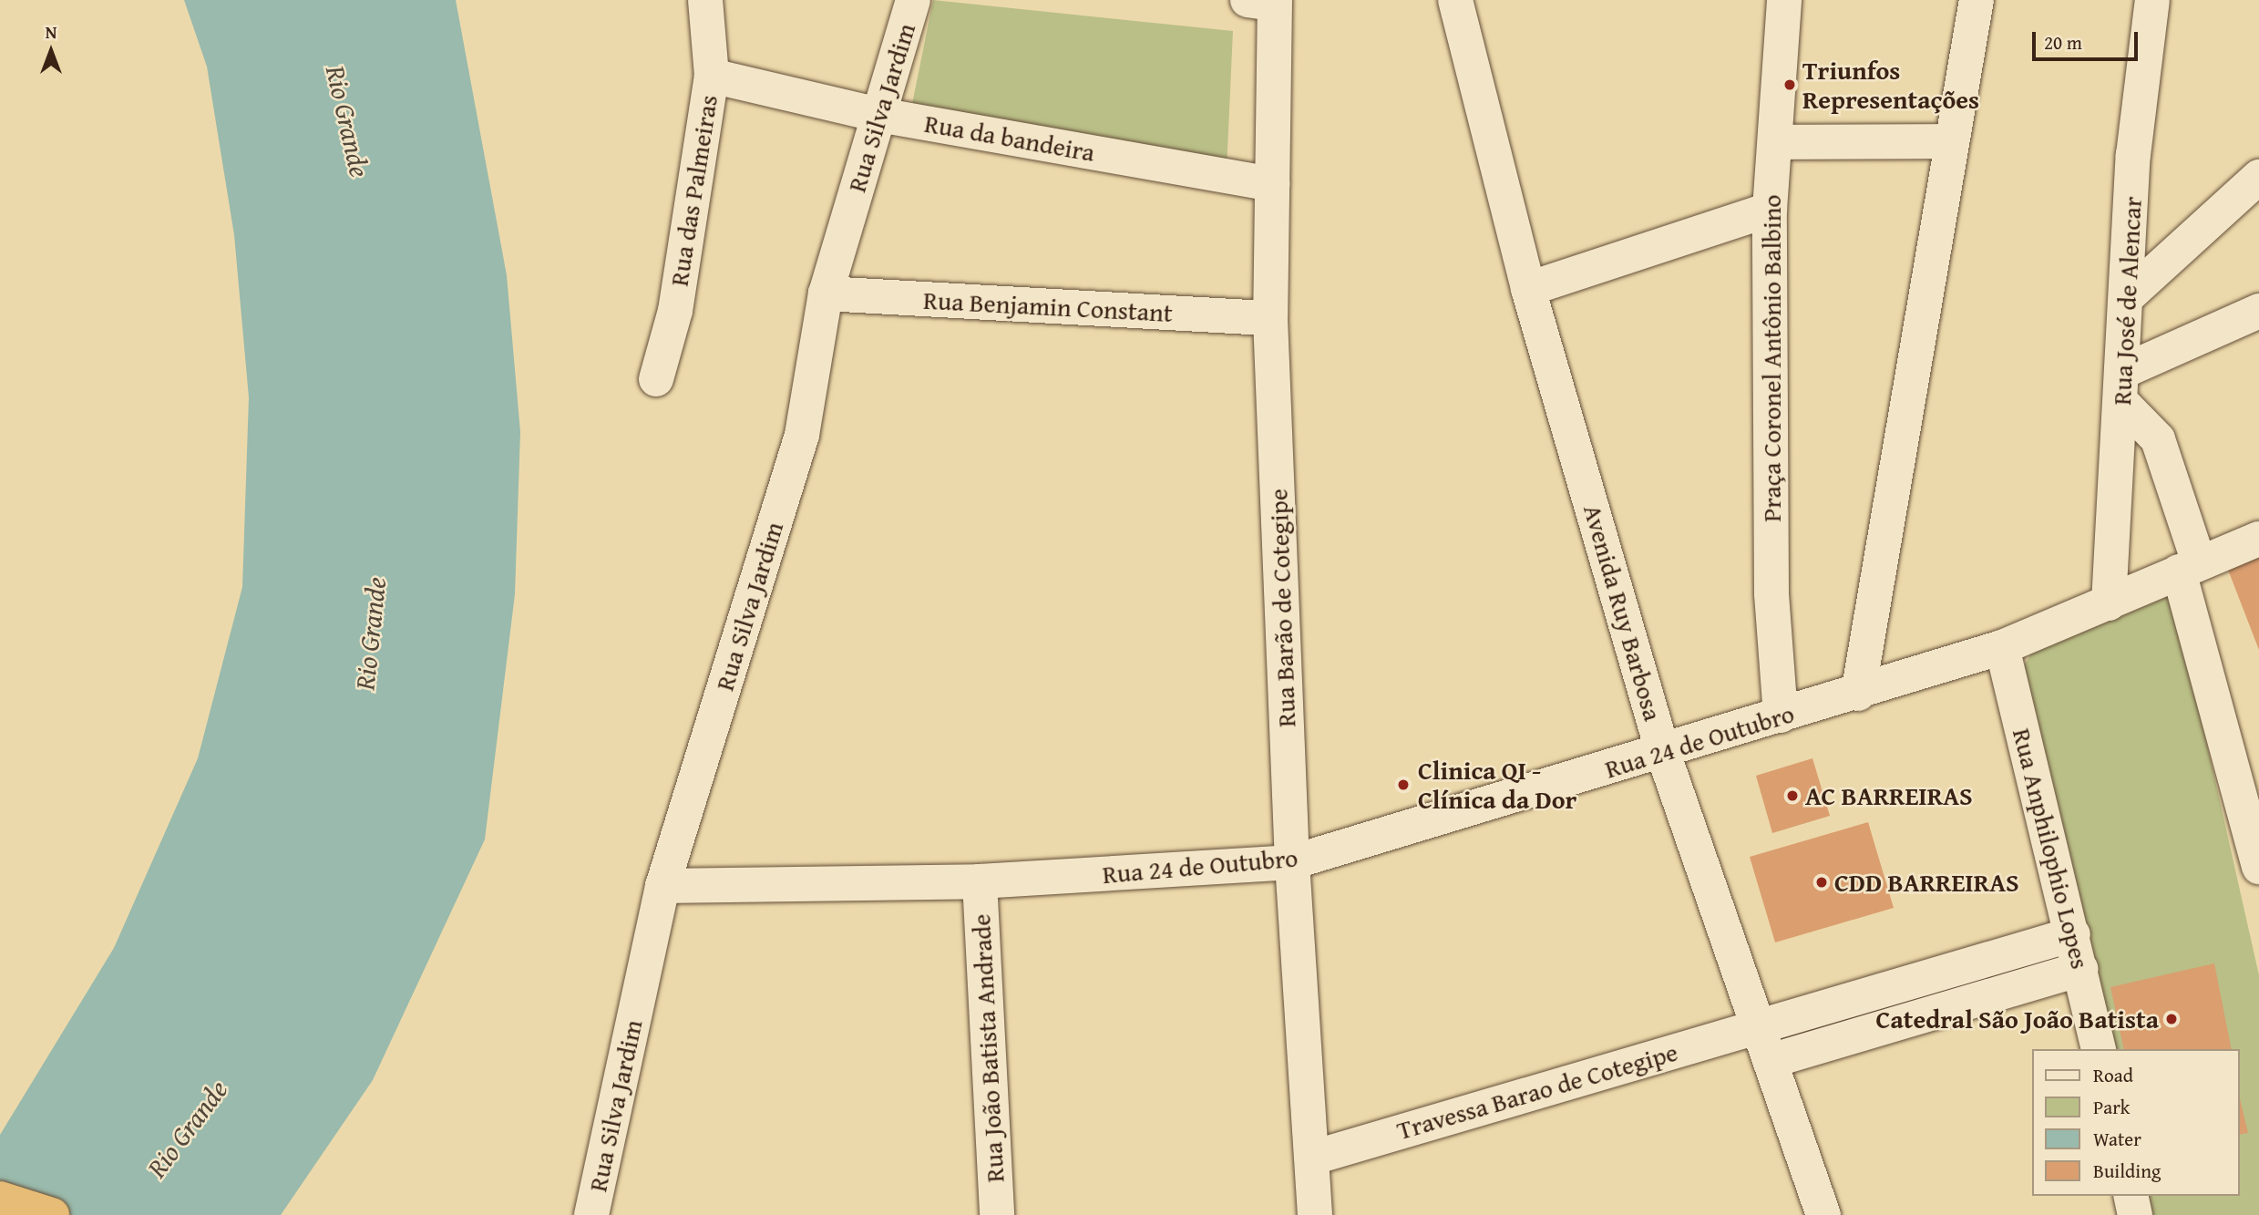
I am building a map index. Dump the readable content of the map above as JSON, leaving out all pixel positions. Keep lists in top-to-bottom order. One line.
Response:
{"streets":{"street":["Rua Silva Jardim","Rua da bandeira","Rua das Palmeiras","Rua José de Alencar","Rua Benjamin Constant","Praça Coronel Antônio Balbino","Rua Barão de Cotegipe","Avenida Ruy Barbosa","Rua 24 de Outubro","Rua Anphilophio Lopes","Rua João Batista Andrade","Travessa Barao de Cotegipe"]},"crossings":[["Rua Silva Jardim","Rua da bandeira"],["Rua Silva Jardim","Rua Benjamin Constant"],["Rua Silva Jardim","Rua 24 de Outubro"],["Rua da bandeira","Rua das Palmeiras"],["Rua da bandeira","Rua Barão de Cotegipe"],["Rua José de Alencar","Rua 24 de Outubro"],["Rua Benjamin Constant","Rua Barão de Cotegipe"],["Praça Coronel Antônio Balbino","Rua 24 de Outubro"],["Rua Barão de Cotegipe","Rua 24 de Outubro"],["Rua Barão de Cotegipe","Travessa Barao de Cotegipe"],["Avenida Ruy Barbosa","Rua 24 de Outubro"],["Avenida Ruy Barbosa","Travessa Barao de Cotegipe"],["Rua 24 de Outubro","Rua Anphilophio Lopes"],["Rua 24 de Outubro","Rua João Batista Andrade"],["Rua Anphilophio Lopes","Travessa Barao de Cotegipe"]],"water":["Rio Grande"],"places":["Triunfos Representações","Clinica QI - Clínica da Dor","AC BARREIRAS","CDD BARREIRAS","Catedral São João Batista"],"legend":["Road","Park","Water","Building"],"scale_bar":"20 m","north":"top"}
